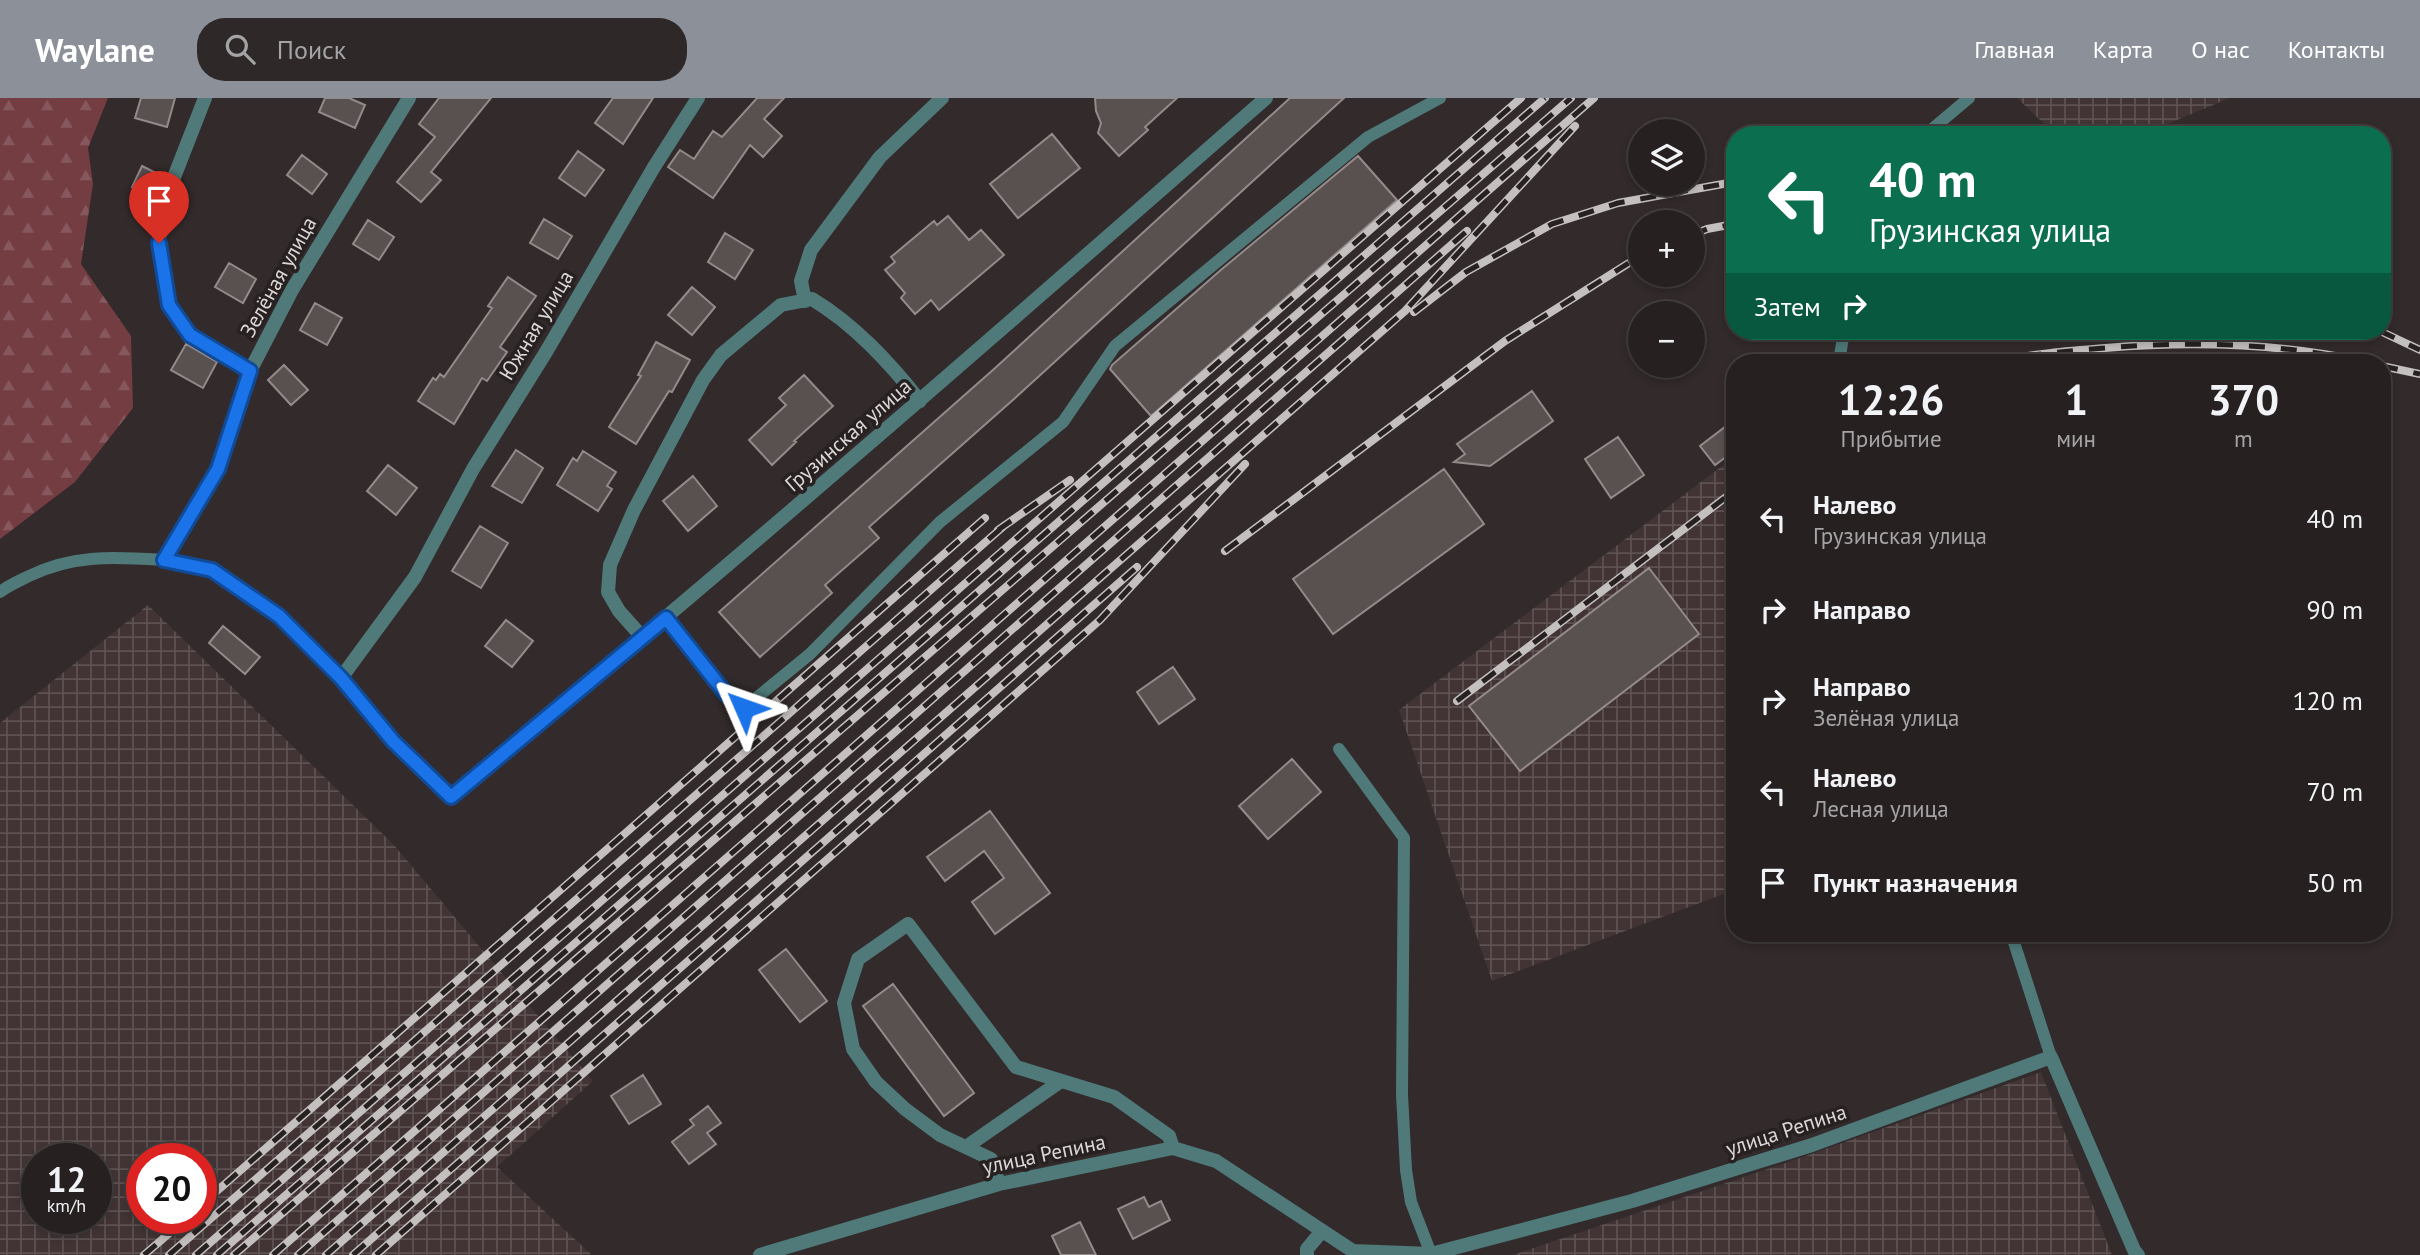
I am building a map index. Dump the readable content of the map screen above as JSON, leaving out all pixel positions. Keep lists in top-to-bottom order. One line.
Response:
{"streets":{"street":["Зелёная улица","Южная улица","Грузинская улица","улица Репина"]},"crossings":[["Южная улица","Грузинская улица"]],"page":{"header":"Waylane","search":"Поиск","nav":["Главная","Карта","О нас","Контакты"],"map_buttons":["+","−"],"turn":["40 m","Грузинская улица"],"then":"Затем","eta":["12:26","Прибытие","1","мин","370","m"],"list":[{"name":"Налево","note":"Грузинская улица","value":"40 m"},{"name":"Направо","value":"90 m"},{"name":"Направо","note":"Зелёная улица","value":"120 m"},{"name":"Налево","note":"Лесная улица","value":"70 m"},{"name":"Пункт назначения","value":"50 m"}],"speed":"12 km/h","limit":"20"}}
